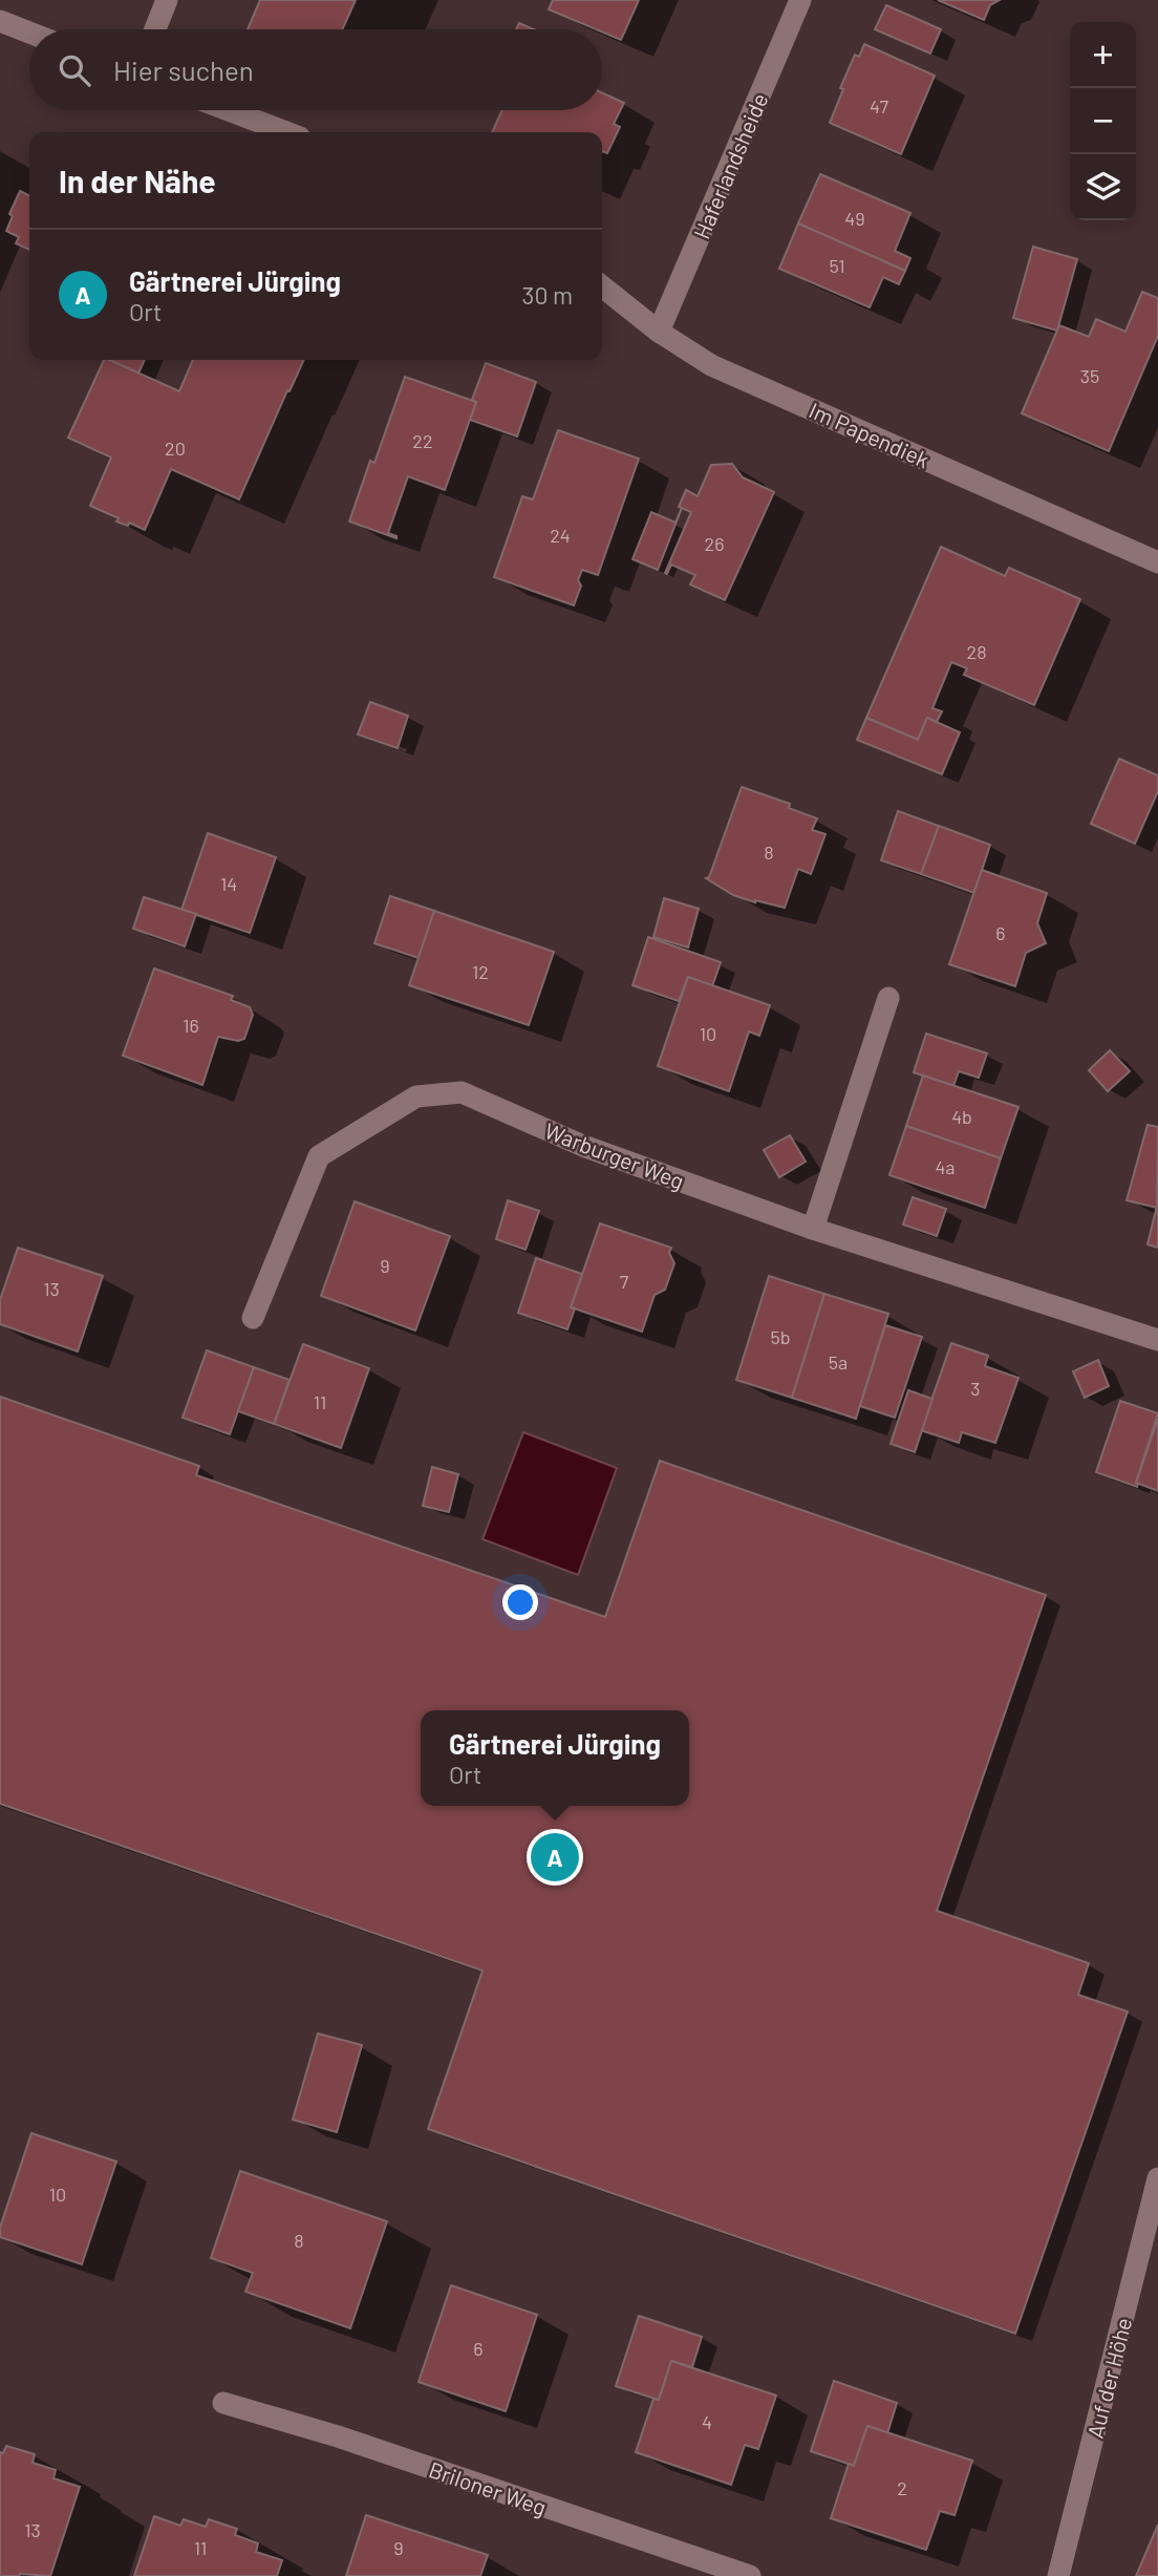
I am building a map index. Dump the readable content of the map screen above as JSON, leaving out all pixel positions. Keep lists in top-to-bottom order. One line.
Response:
{"streets":{"street":["Haferlandsheide","Im Papendiek","Warburger Weg","Auf der Höhe","Briloner Weg"]},"crossings":[["Haferlandsheide","Im Papendiek"]],"house_numbers":["47","49","51","35","22","20","24","26","28","8","14","6","12","16","10","4b","4a","9","7","13","5b","5a","3","11","10","8","6","4","2","13","11","9"],"page":{"map_buttons":["+","−"],"search":"Hier suchen","heading":"In der Nähe","list":[{"mark":"A","name":"Gärtnerei Jürging","note":"Ort","value":"30 m"}],"popup":["Gärtnerei Jürging","Ort"],"pins":"A"}}
